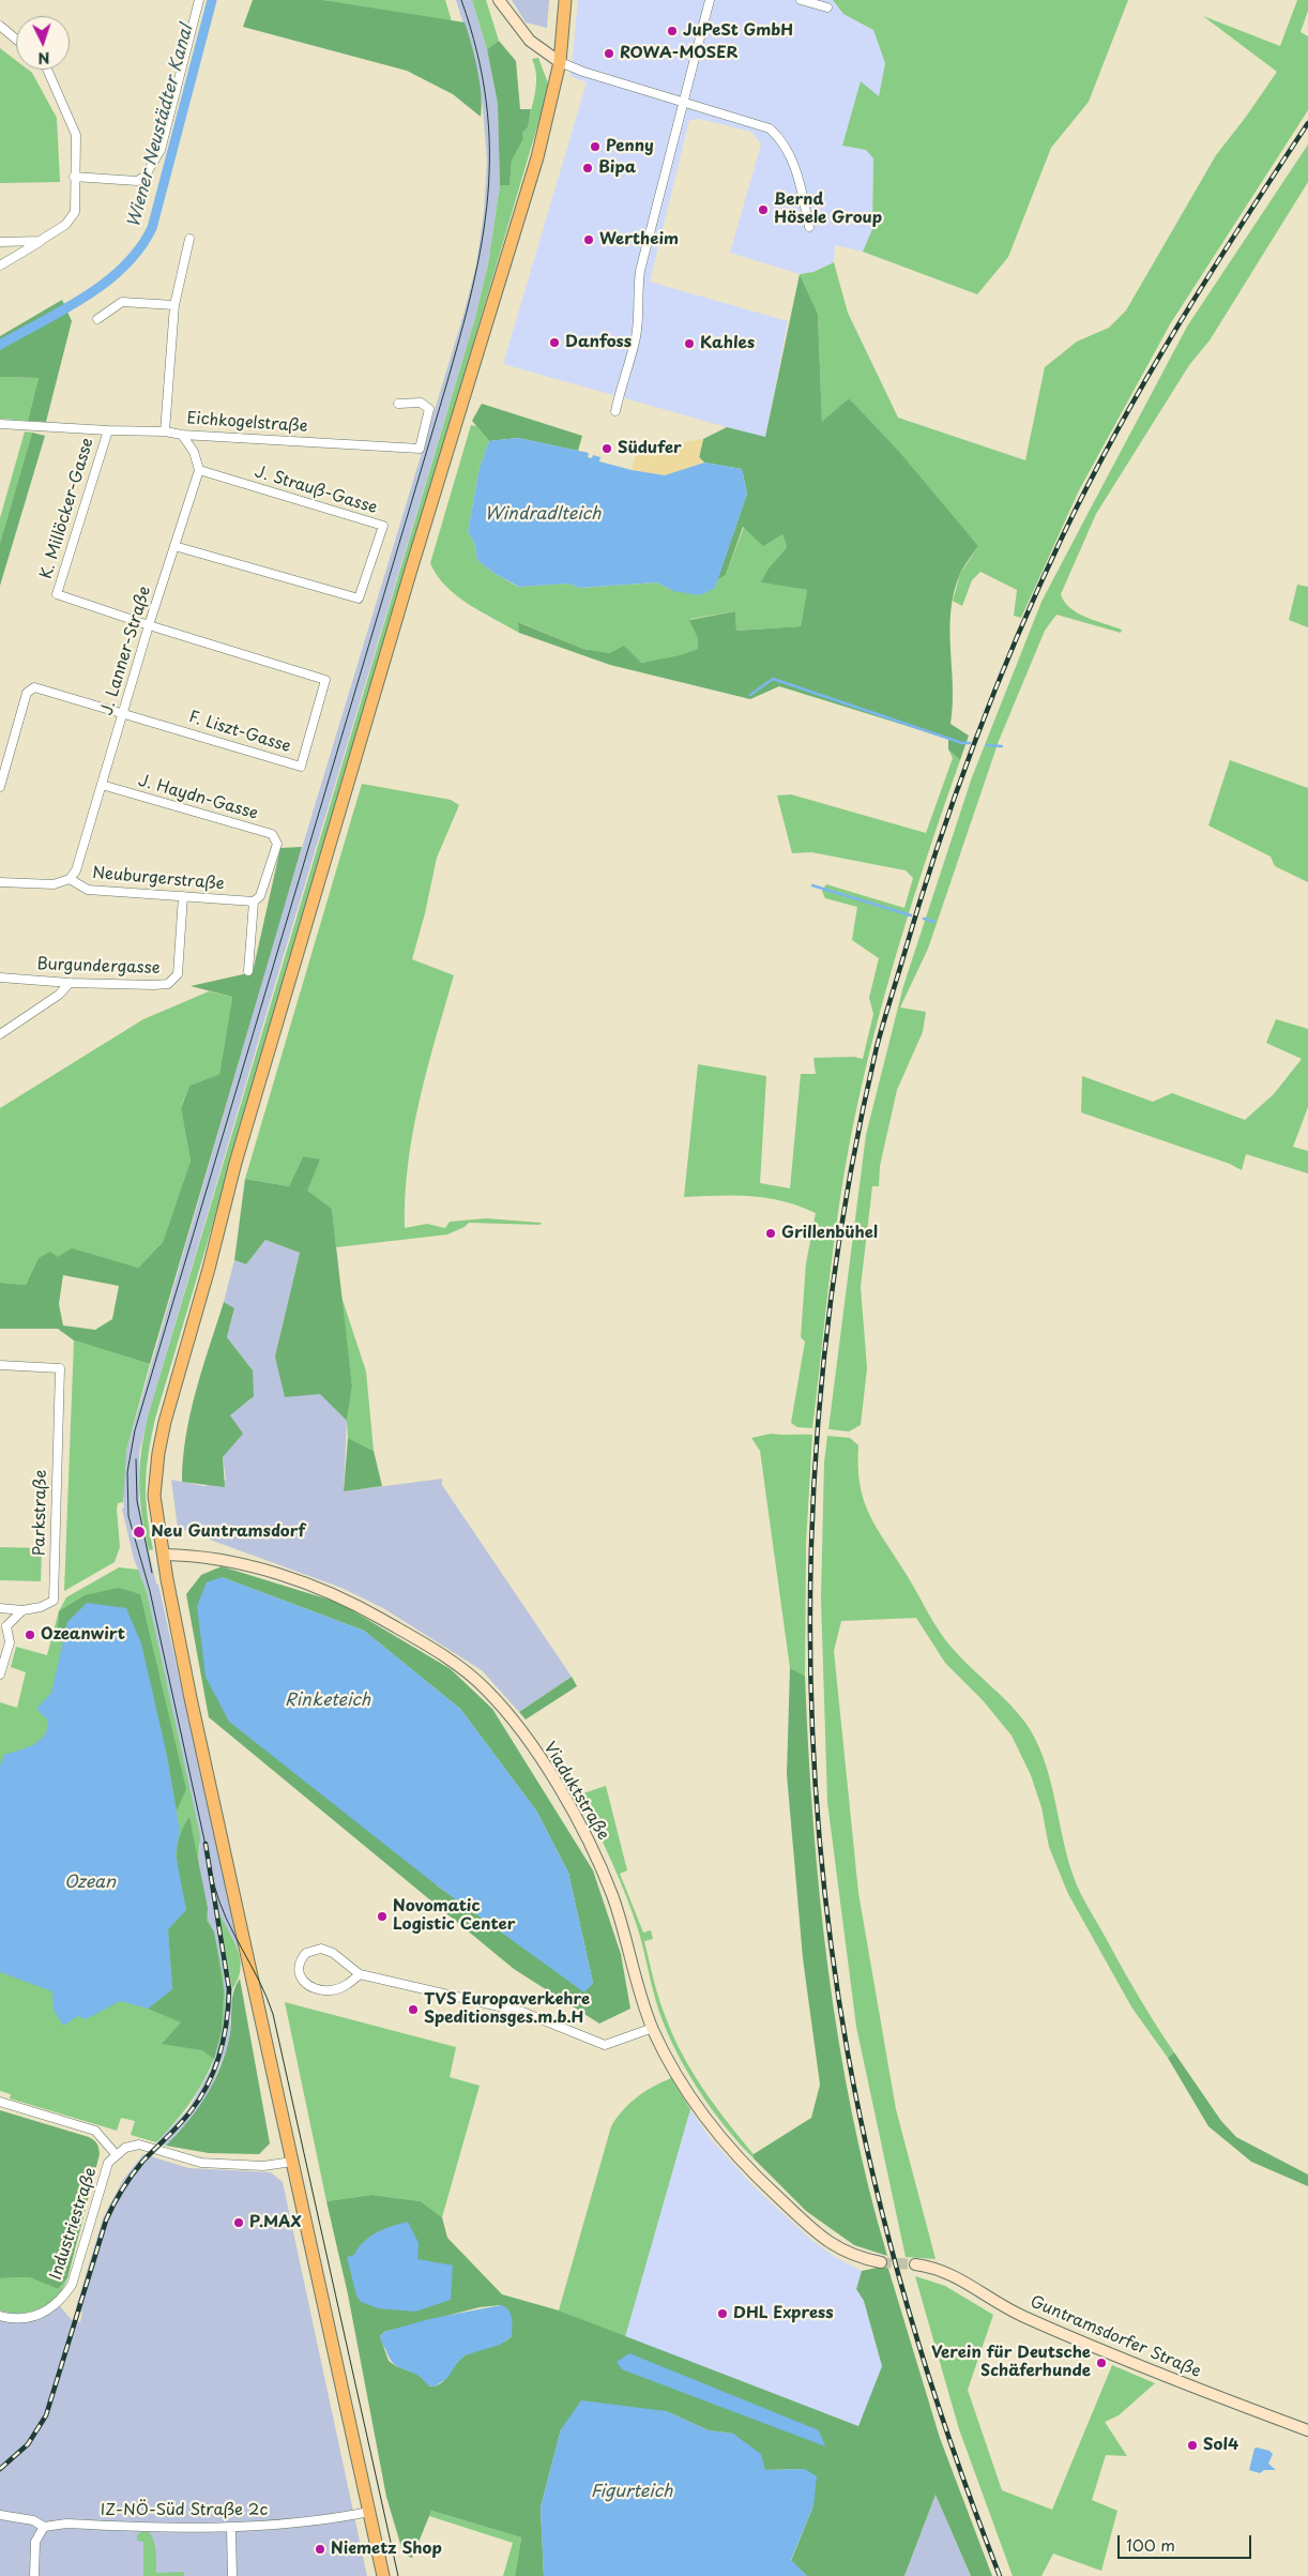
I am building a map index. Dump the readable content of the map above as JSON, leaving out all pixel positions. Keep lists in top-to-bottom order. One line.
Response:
{"streets":{"street":["Eichkogelstraße","J. Strauß-Gasse","K. Millöcker-Gasse","J. Lanner-Straße","F. Liszt-Gasse","J. Haydn-Gasse","Neuburgerstraße","Burgundergasse","Parkstraße","Viaduktstraße","Industriestraße","Guntramsdorfer Straße","IZ-NÖ-Süd Straße 2c"]},"crossings":[["Eichkogelstraße","K. Millöcker-Gasse"],["J. Strauß-Gasse","J. Lanner-Straße"],["K. Millöcker-Gasse","J. Lanner-Straße"],["K. Millöcker-Gasse","F. Liszt-Gasse"],["J. Lanner-Straße","F. Liszt-Gasse"],["J. Lanner-Straße","J. Haydn-Gasse"],["J. Lanner-Straße","Neuburgerstraße"],["J. Haydn-Gasse","Neuburgerstraße"],["Neuburgerstraße","Burgundergasse"]],"water":["Wiener Neustädter Kanal","Windradlteich","Rinketeich","Ozean","Figurteich"],"places":["JuPeSt GmbH","ROWA-MOSER","Penny","Bipa","Bernd Hösele Group","Wertheim","Danfoss","Kahles","Südufer","Grillenbühel","Neu Guntramsdorf","Ozeanwirt","Novomatic Logistic Center","TVS Europaverkehre Speditionsges.m.b.H","P.MAX","DHL Express","Verein für Deutsche Schäferhunde","Sol4","Niemetz Shop"],"scale_bar":"100 m","north":"bottom"}
